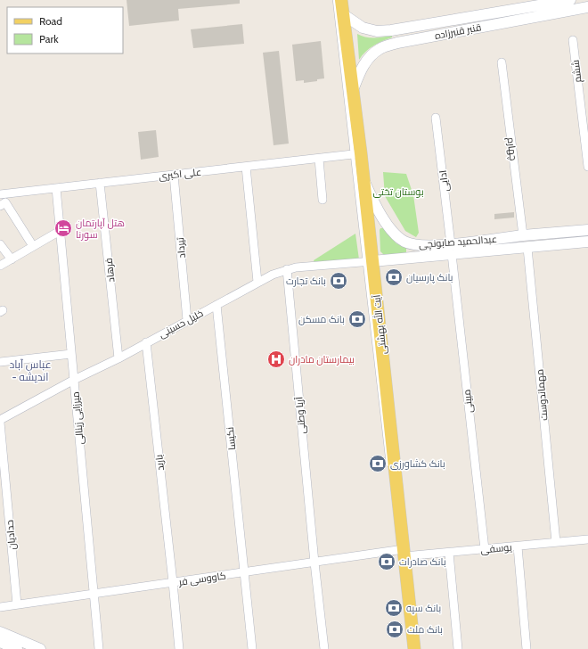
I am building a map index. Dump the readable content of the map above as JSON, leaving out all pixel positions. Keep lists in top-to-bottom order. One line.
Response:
{"streets":{"main road":["قنبر قنبرزاده","عبدالحمید صابونچی","آیت الله بهشتی"],"street":["ششم","چهارم","علی‌ اکبری","ادایی","تیرداد","فرهاد","خلیل حسینی","مهماندوست","مبینی","آریا وطنی","میرزایی زینالی","نکیسا","باربد","حدادیان","یوسفی","کاووسی فر"]},"crossings":[["قنبر قنبرزاده","آیت الله بهشتی"],["چهارم","عبدالحمید صابونچی"],["علی‌ اکبری","تیرداد"],["علی‌ اکبری","فرهاد"],["علی‌ اکبری","آیت الله بهشتی"],["علی‌ اکبری","میرزایی زینالی"],["ادایی","عبدالحمید صابونچی"],["ادایی","مبینی"],["عبدالحمید صابونچی","خلیل حسینی"],["عبدالحمید صابونچی","آیت الله بهشتی"],["عبدالحمید صابونچی","مهماندوست"],["عبدالحمید صابونچی","مبینی"],["تیرداد","خلیل حسینی"],["فرهاد","خلیل حسینی"],["خلیل حسینی","آیت الله بهشتی"],["خلیل حسینی","آریا وطنی"],["خلیل حسینی","میرزایی زینالی"],["خلیل حسینی","نکیسا"],["خلیل حسینی","باربد"],["آیت الله بهشتی","یوسفی"],["آیت الله بهشتی","کاووسی فر"],["مهماندوست","یوسفی"],["مبینی","یوسفی"],["آریا وطنی","کاووسی فر"],["میرزایی زینالی","کاووسی فر"],["نکیسا","کاووسی فر"],["باربد","کاووسی فر"],["حدادیان","کاووسی فر"],["یوسفی","کاووسی فر"]],"districts":["عباس آباد - اندیشه"],"parks":["بوستان تختی"],"places":{"hotel":["هتل آپارتمان سورنا"],"bank":["بانک پارسیان","بانک تجارت","بانک مسکن","بانک کشاورزی","بانک صادرات","بانک سپه","بانک ملت"],"hospital":["بیمارستان مادران"]},"legend":["Road","Park"]}
